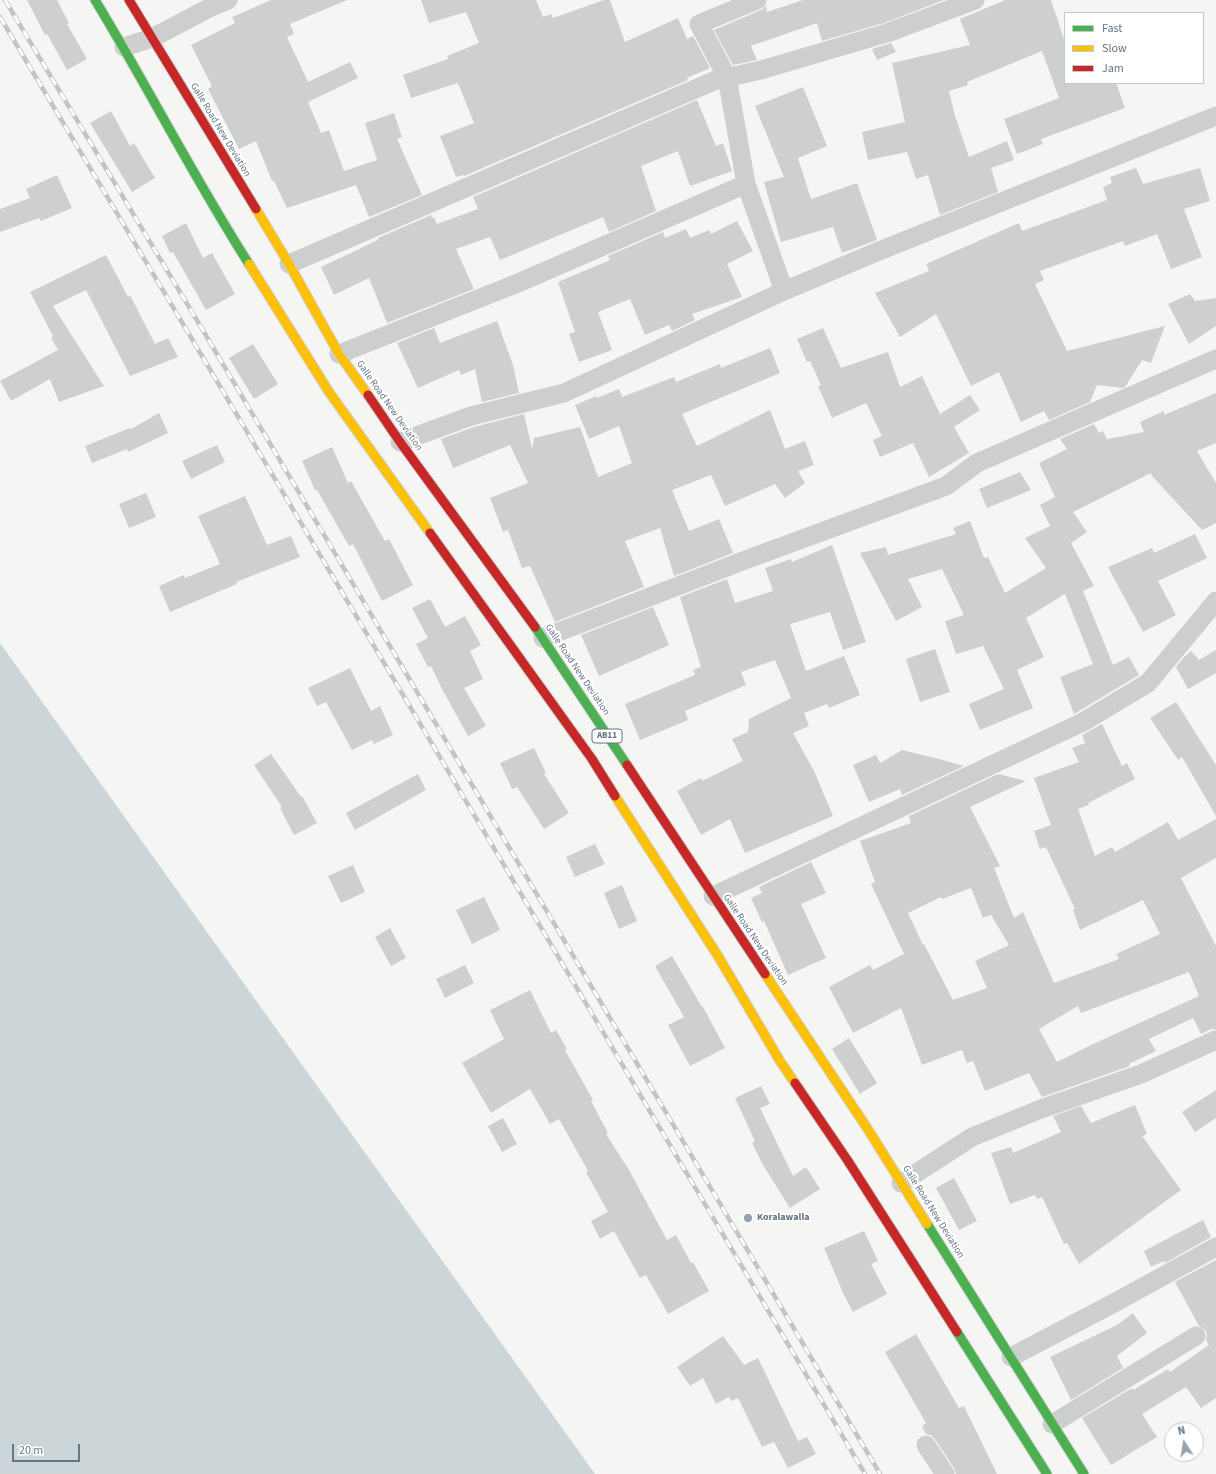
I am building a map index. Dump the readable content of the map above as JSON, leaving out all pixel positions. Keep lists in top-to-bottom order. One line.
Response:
{"streets":{"main road":["Galle Road New Deviation","AB11"]},"places":["Koralawalla"],"legend":["Fast","Slow","Jam"],"scale_bar":"20 m","north":"top"}
